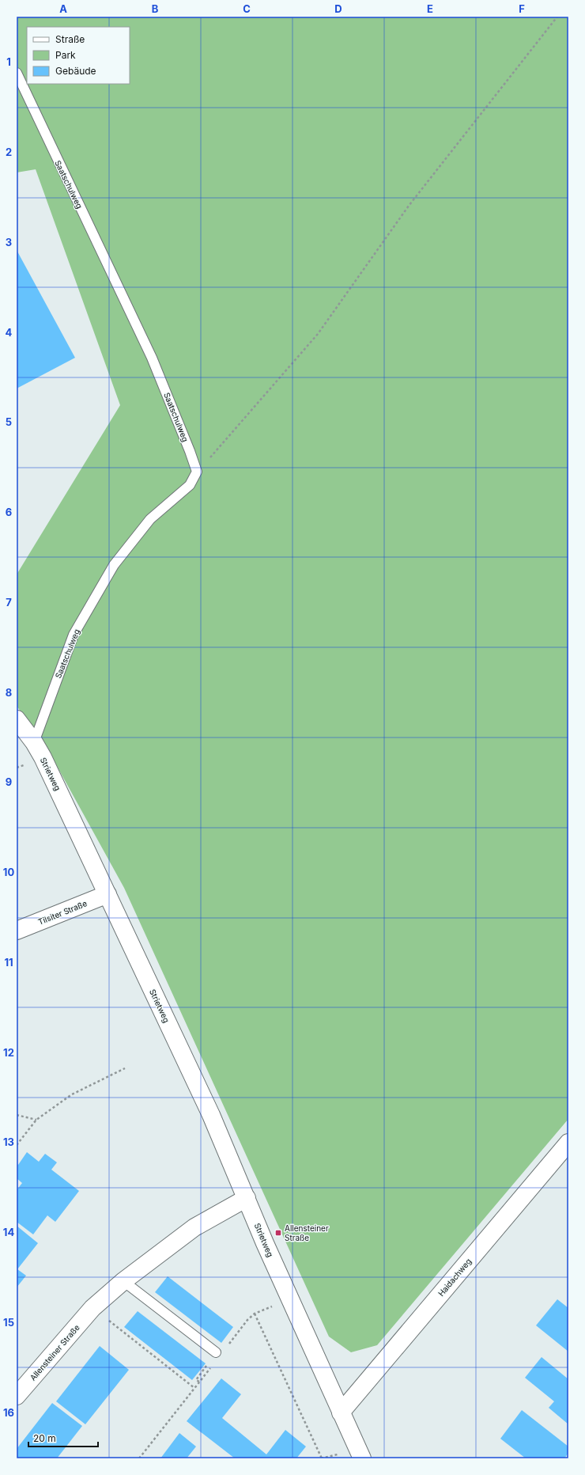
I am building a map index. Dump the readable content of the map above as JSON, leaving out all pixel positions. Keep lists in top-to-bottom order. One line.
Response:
{"streets":{"street":["Strietweg","Tilsiter Straße","Haidachweg","Allensteiner Straße"],"lane":["Saatschulweg"]},"crossings":[["Saatschulweg","Strietweg"],["Strietweg","Tilsiter Straße"],["Strietweg","Haidachweg"],["Strietweg","Allensteiner Straße"]],"places":{"transit":["Allensteiner Straße"]},"legend":["Straße","Park","Gebäude"],"scale_bar":"20 m","grid":{"columns":["A","B","C","D","E","F"],"rows":["1","2","3","4","5","6","7","8","9","10","11","12","13","14","15","16"]}}
